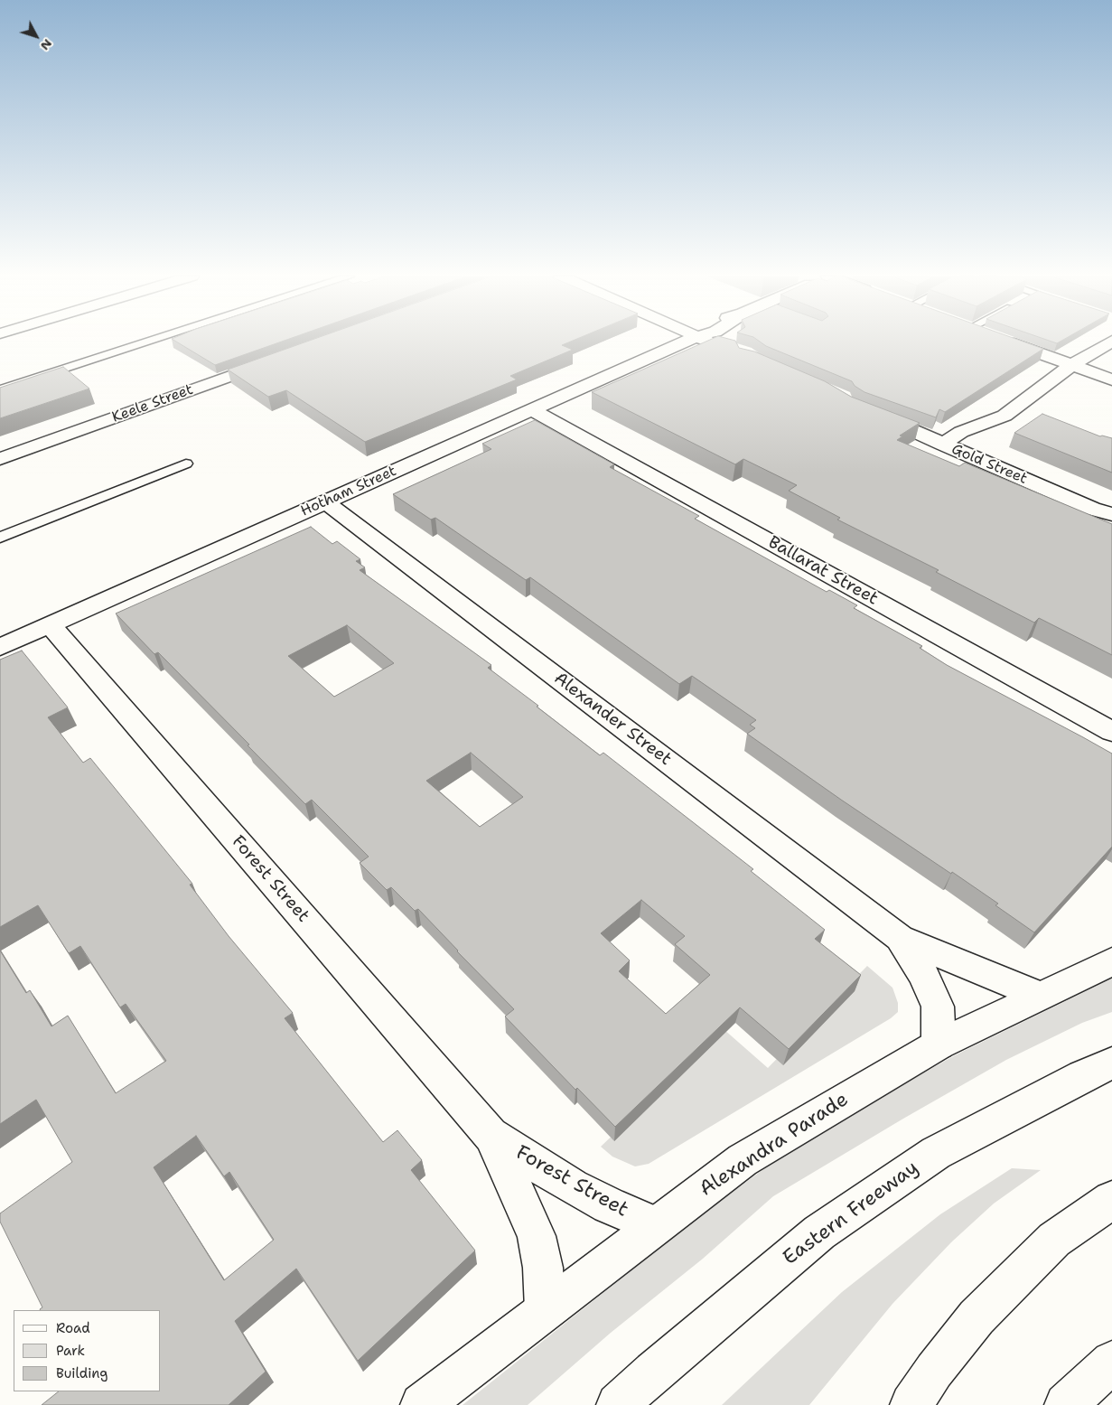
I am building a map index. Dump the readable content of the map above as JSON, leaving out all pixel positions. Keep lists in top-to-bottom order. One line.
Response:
{"streets":{"main road":["Keele Street","Gold Street","Hotham Street","Ballarat Street","Alexander Street","Forest Street","Alexandra Parade","Eastern Freeway"]},"crossings":[["Hotham Street","Ballarat Street"],["Hotham Street","Alexander Street"],["Hotham Street","Forest Street"],["Alexander Street","Alexandra Parade"],["Forest Street","Alexandra Parade"]],"legend":["Road","Park","Building"],"north":"bottom right"}
